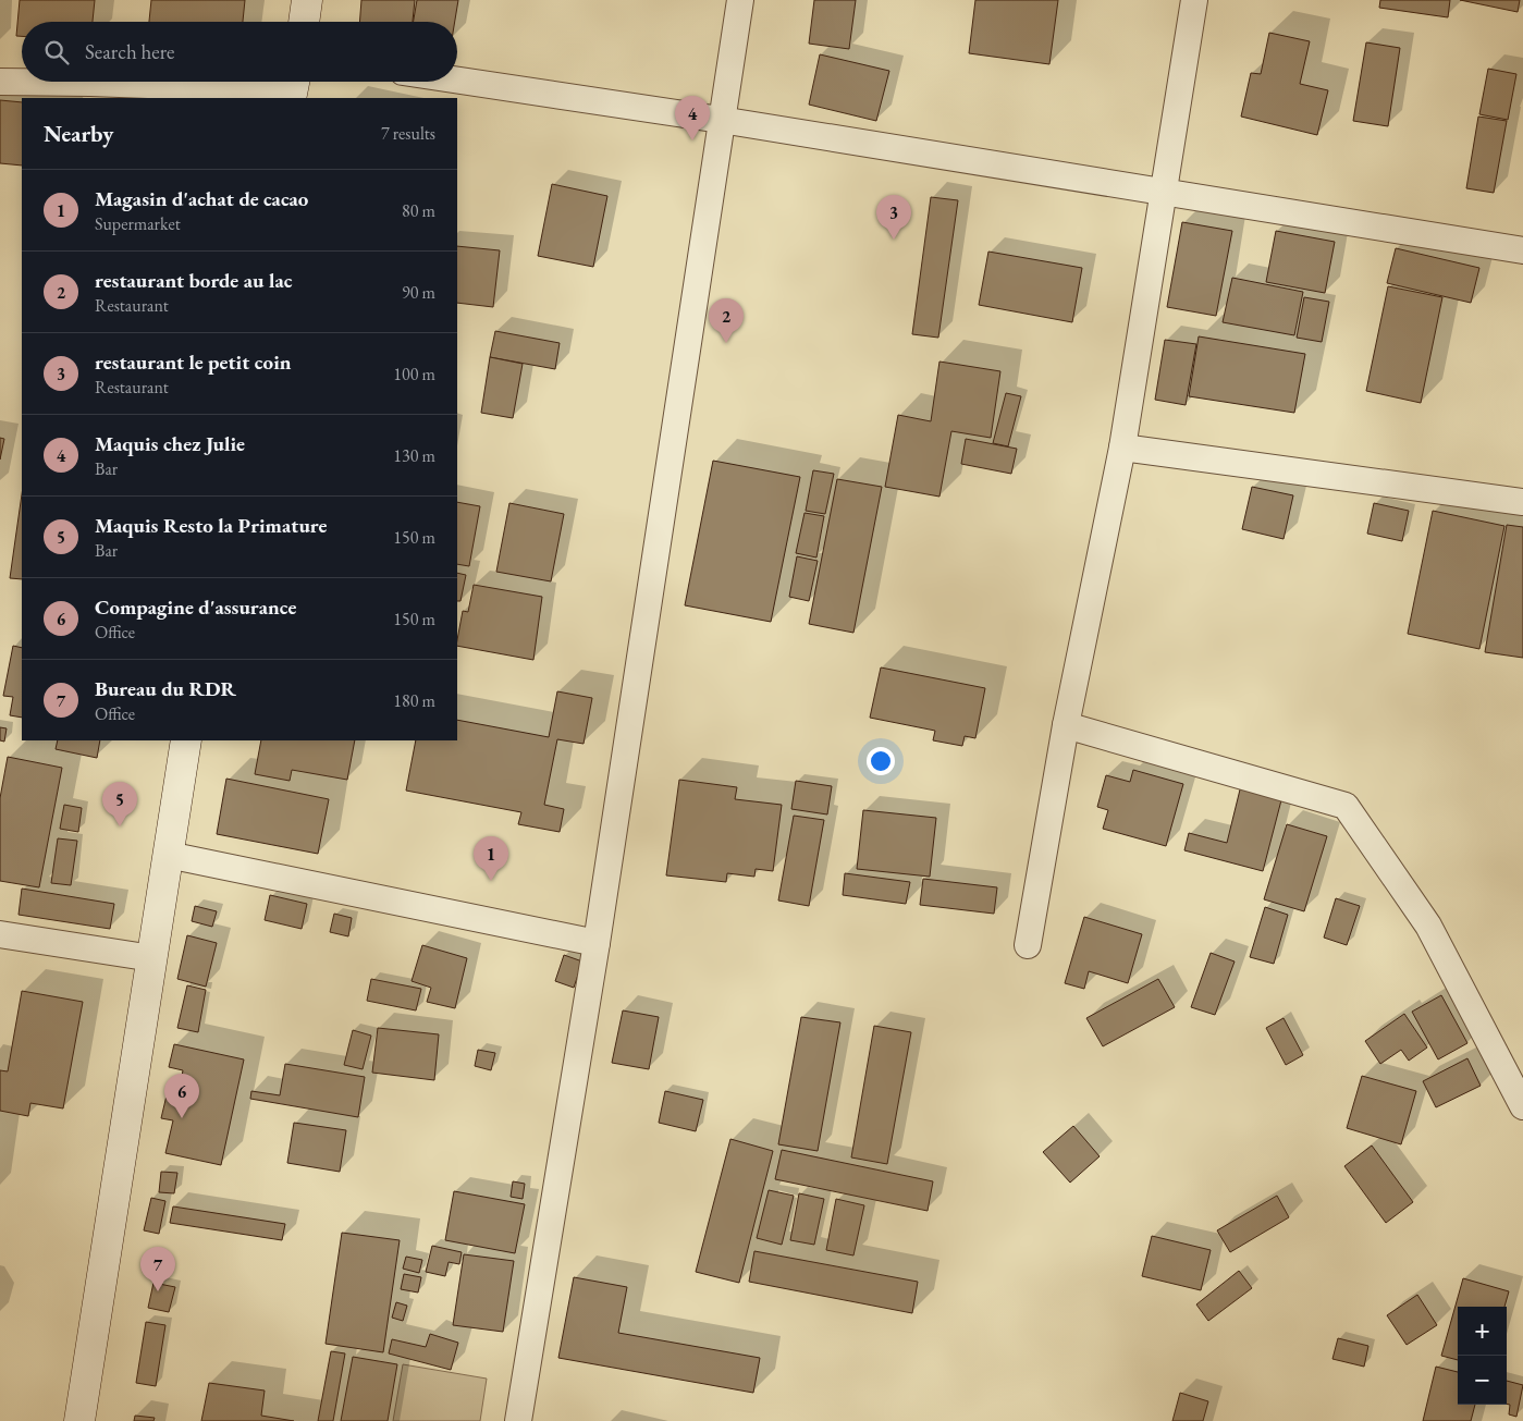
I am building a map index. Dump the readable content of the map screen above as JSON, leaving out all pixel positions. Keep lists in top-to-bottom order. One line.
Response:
{"page":{"search":"Search here","pins":["4","3","2","5","1","6","7"],"heading":["Nearby","7 results"],"list":[{"mark":"1","name":"Magasin d'achat de cacao","note":"Supermarket","value":"80 m"},{"mark":"2","name":"restaurant borde au lac","note":"Restaurant","value":"90 m"},{"mark":"3","name":"restaurant le petit coin","note":"Restaurant","value":"100 m"},{"mark":"4","name":"Maquis chez Julie","note":"Bar","value":"130 m"},{"mark":"5","name":"Maquis Resto la Primature","note":"Bar","value":"150 m"},{"mark":"6","name":"Compagine d'assurance","note":"Office","value":"150 m"},{"mark":"7","name":"Bureau du RDR","note":"Office","value":"180 m"}],"map_buttons":["+","−"]}}
